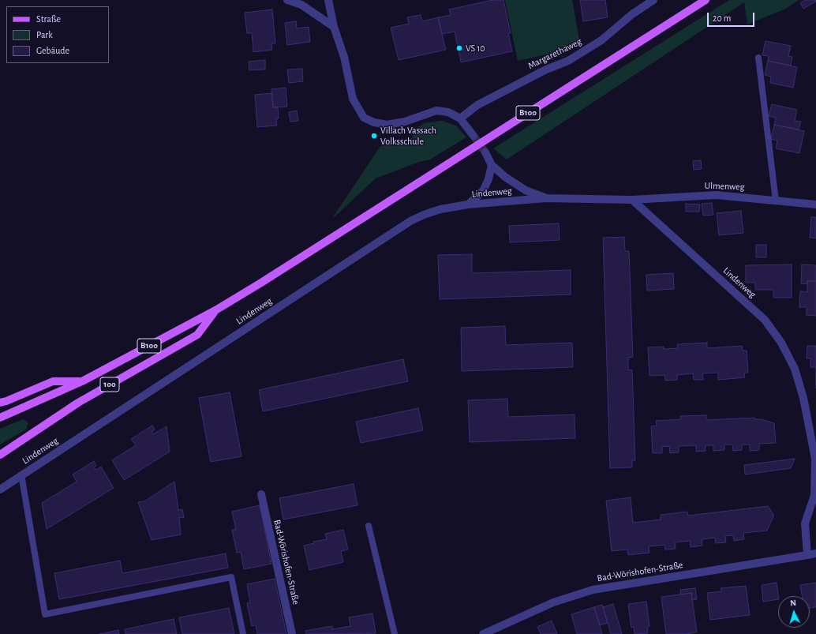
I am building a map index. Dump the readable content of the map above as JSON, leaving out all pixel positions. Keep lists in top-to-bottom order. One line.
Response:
{"streets":{"main road":["B100","100"],"street":["Margarethaweg","Ulmenweg","Lindenweg","Bad-Wörishofen-Straße"]},"crossings":[["B100","100"],["Ulmenweg","Lindenweg"],["Lindenweg","Bad-Wörishofen-Straße"]],"places":["VS 10","Villach Vassach Volksschule"],"legend":["Straße","Park","Gebäude"],"scale_bar":"20 m","north":"top"}
